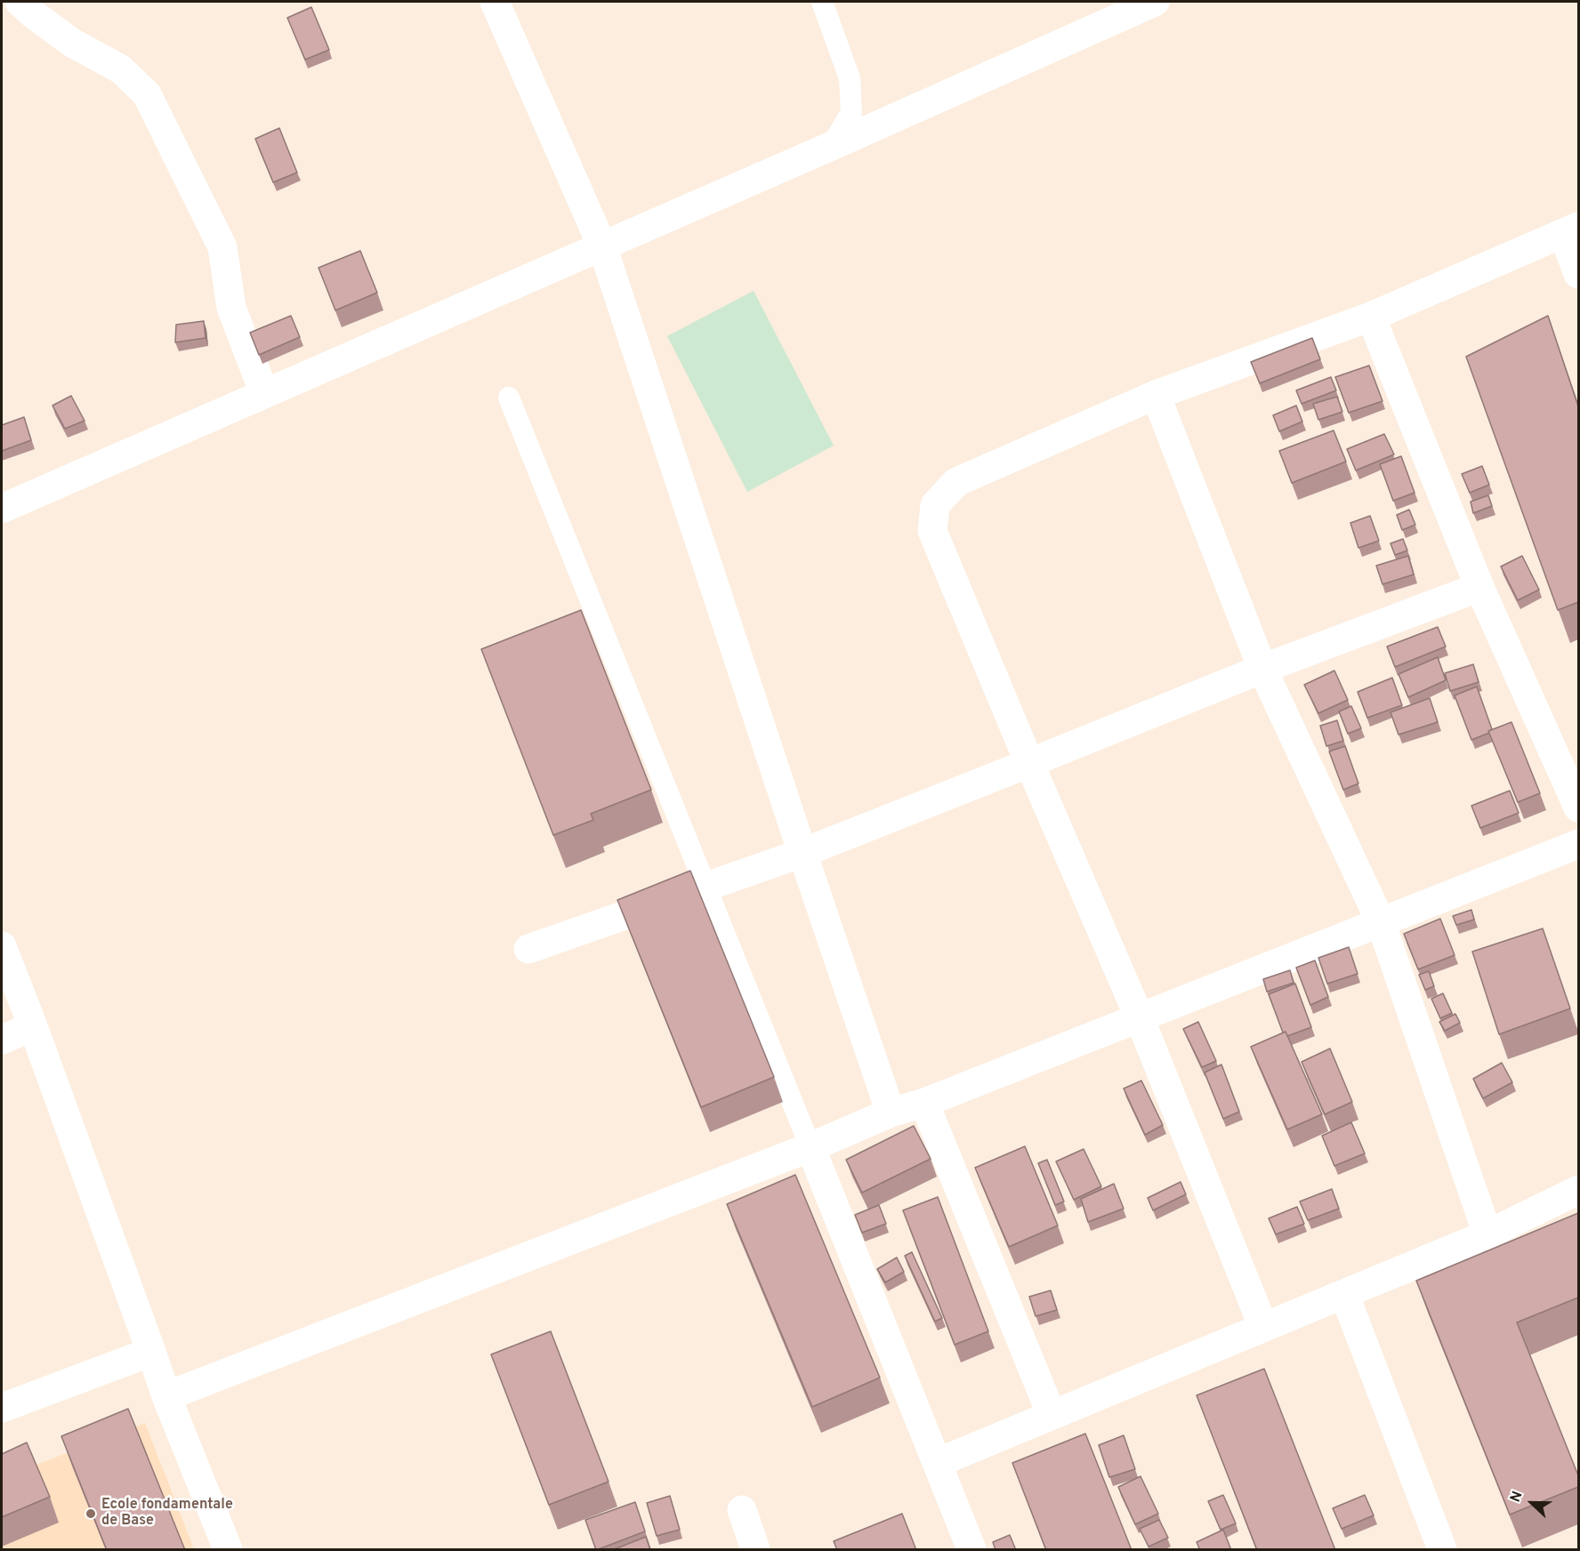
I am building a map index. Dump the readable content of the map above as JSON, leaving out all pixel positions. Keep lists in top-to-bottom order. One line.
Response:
{"places":["Ecole fondamentale de Base"],"north":"left"}
